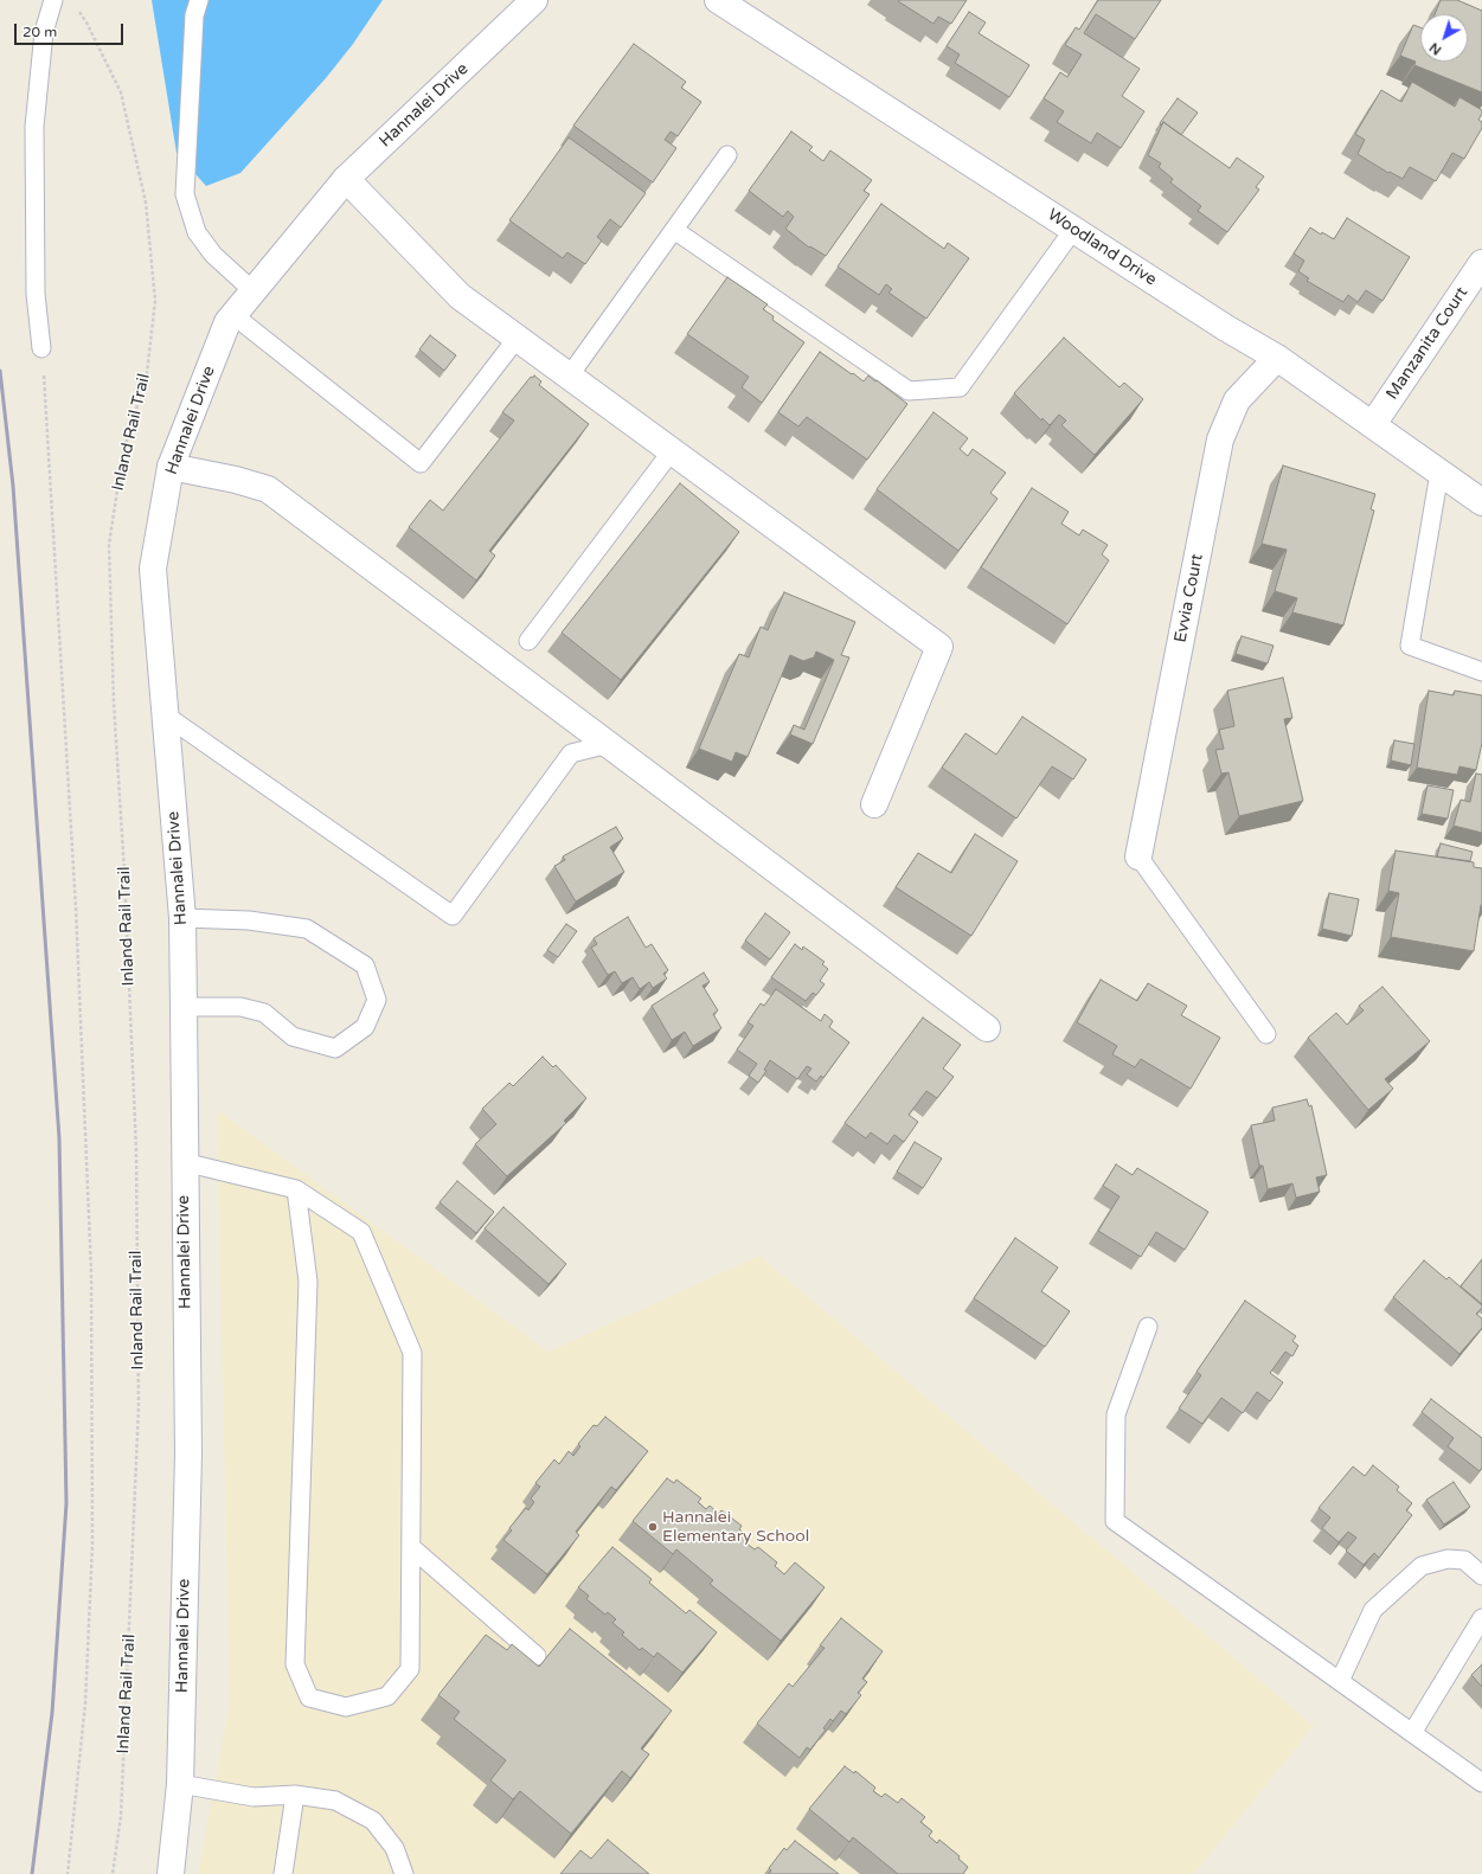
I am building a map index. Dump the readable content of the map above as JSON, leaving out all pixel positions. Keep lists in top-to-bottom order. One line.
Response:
{"streets":{"street":["Hannalei Drive","Woodland Drive","Manzanita Court","Evvia Court"],"path":["Inland Rail Trail"]},"crossings":[["Woodland Drive","Manzanita Court"],["Woodland Drive","Evvia Court"]],"places":["Hannalei Elementary School"],"scale_bar":"20 m","north":"bottom left"}
